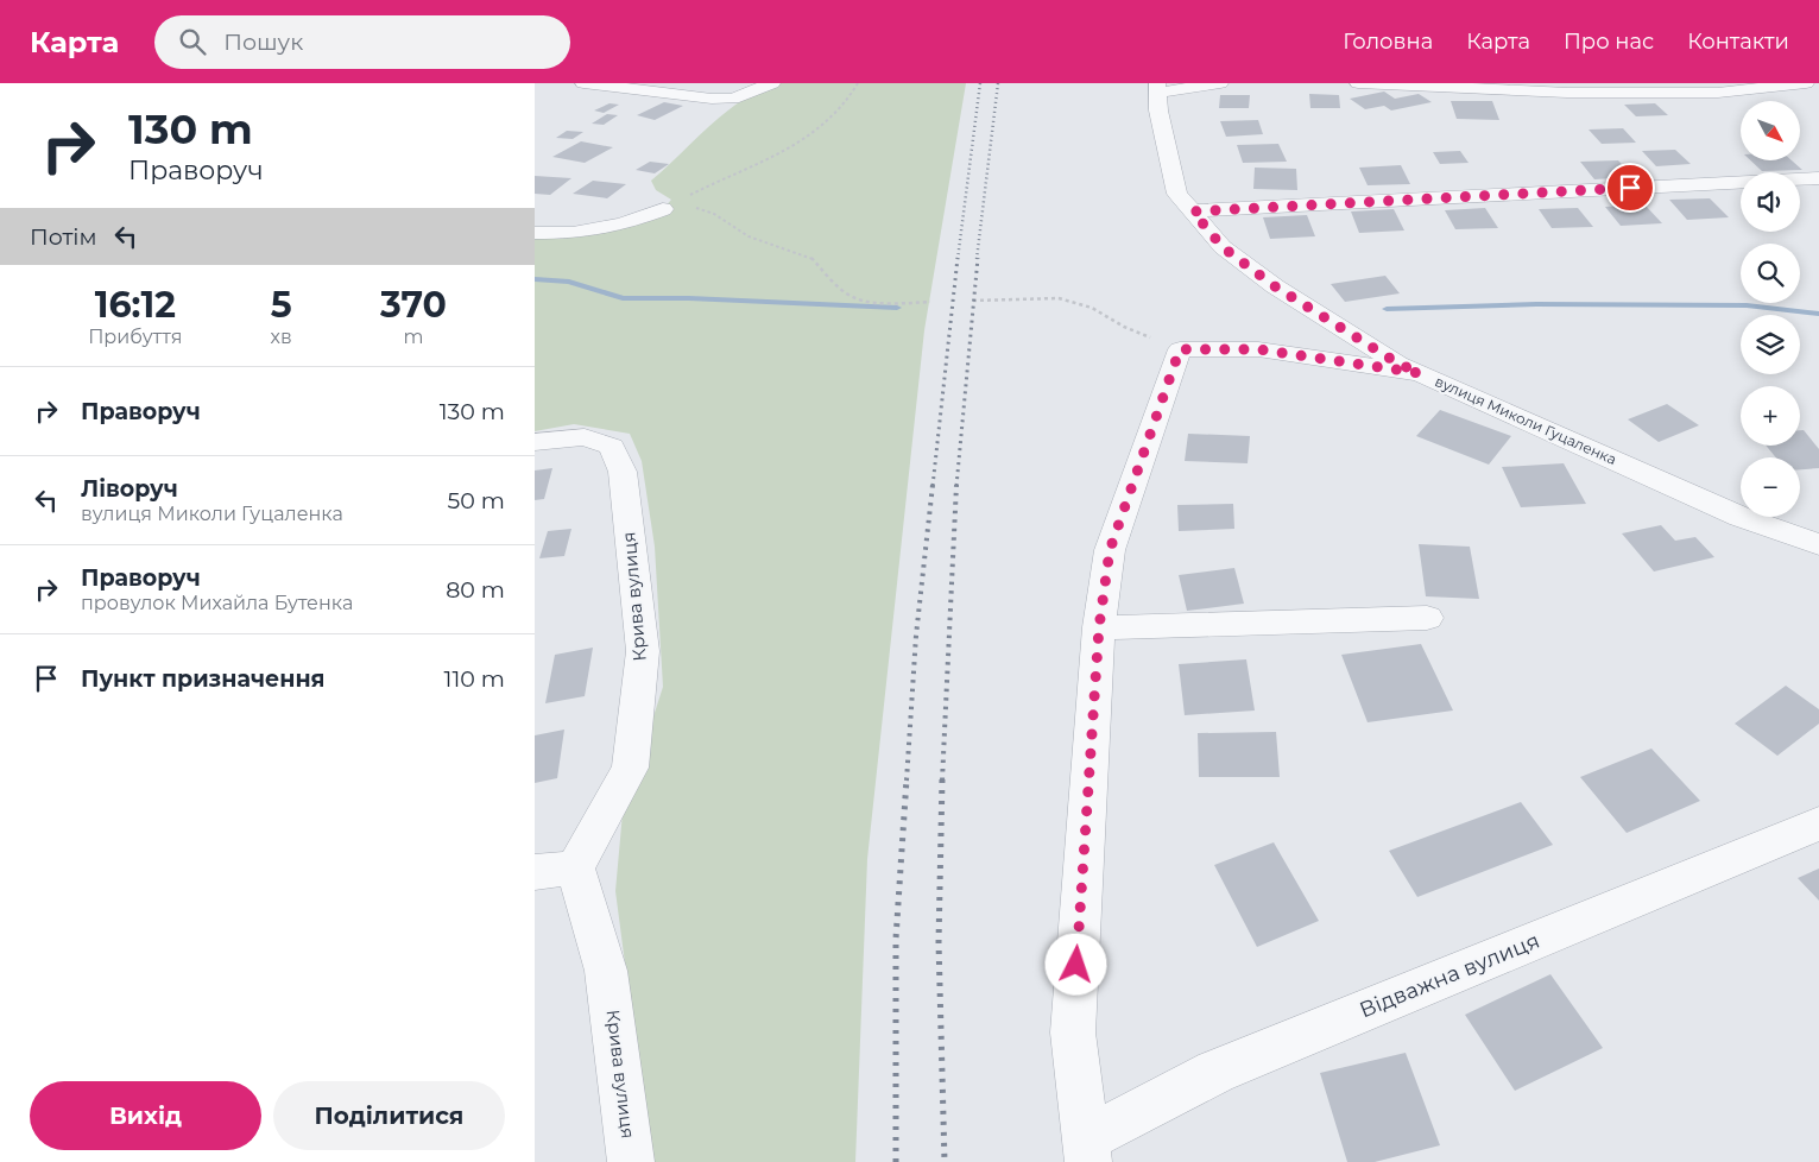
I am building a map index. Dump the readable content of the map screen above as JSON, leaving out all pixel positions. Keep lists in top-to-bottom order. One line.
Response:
{"streets":{"street":["вулиця Миколи Гуцаленка","Крива вулиця","Відважна вулиця"]},"north":"bottom right","page":{"header":"Карта","search":"Пошук","nav":["Головна","Карта","Про нас","Контакти"],"turn":["130 m","Праворуч"],"map_buttons":["+","−"],"then":"Потім","eta":["16:12","Прибуття","5","хв","370","m"],"list":[{"name":"Праворуч","value":"130 m"},{"name":"Ліворуч","note":"вулиця Миколи Гуцаленка","value":"50 m"},{"name":"Праворуч","note":"провулок Михайла Бутенка","value":"80 m"},{"name":"Пункт призначення","value":"110 m"}],"buttons":["Вихід","Поділитися"]}}
